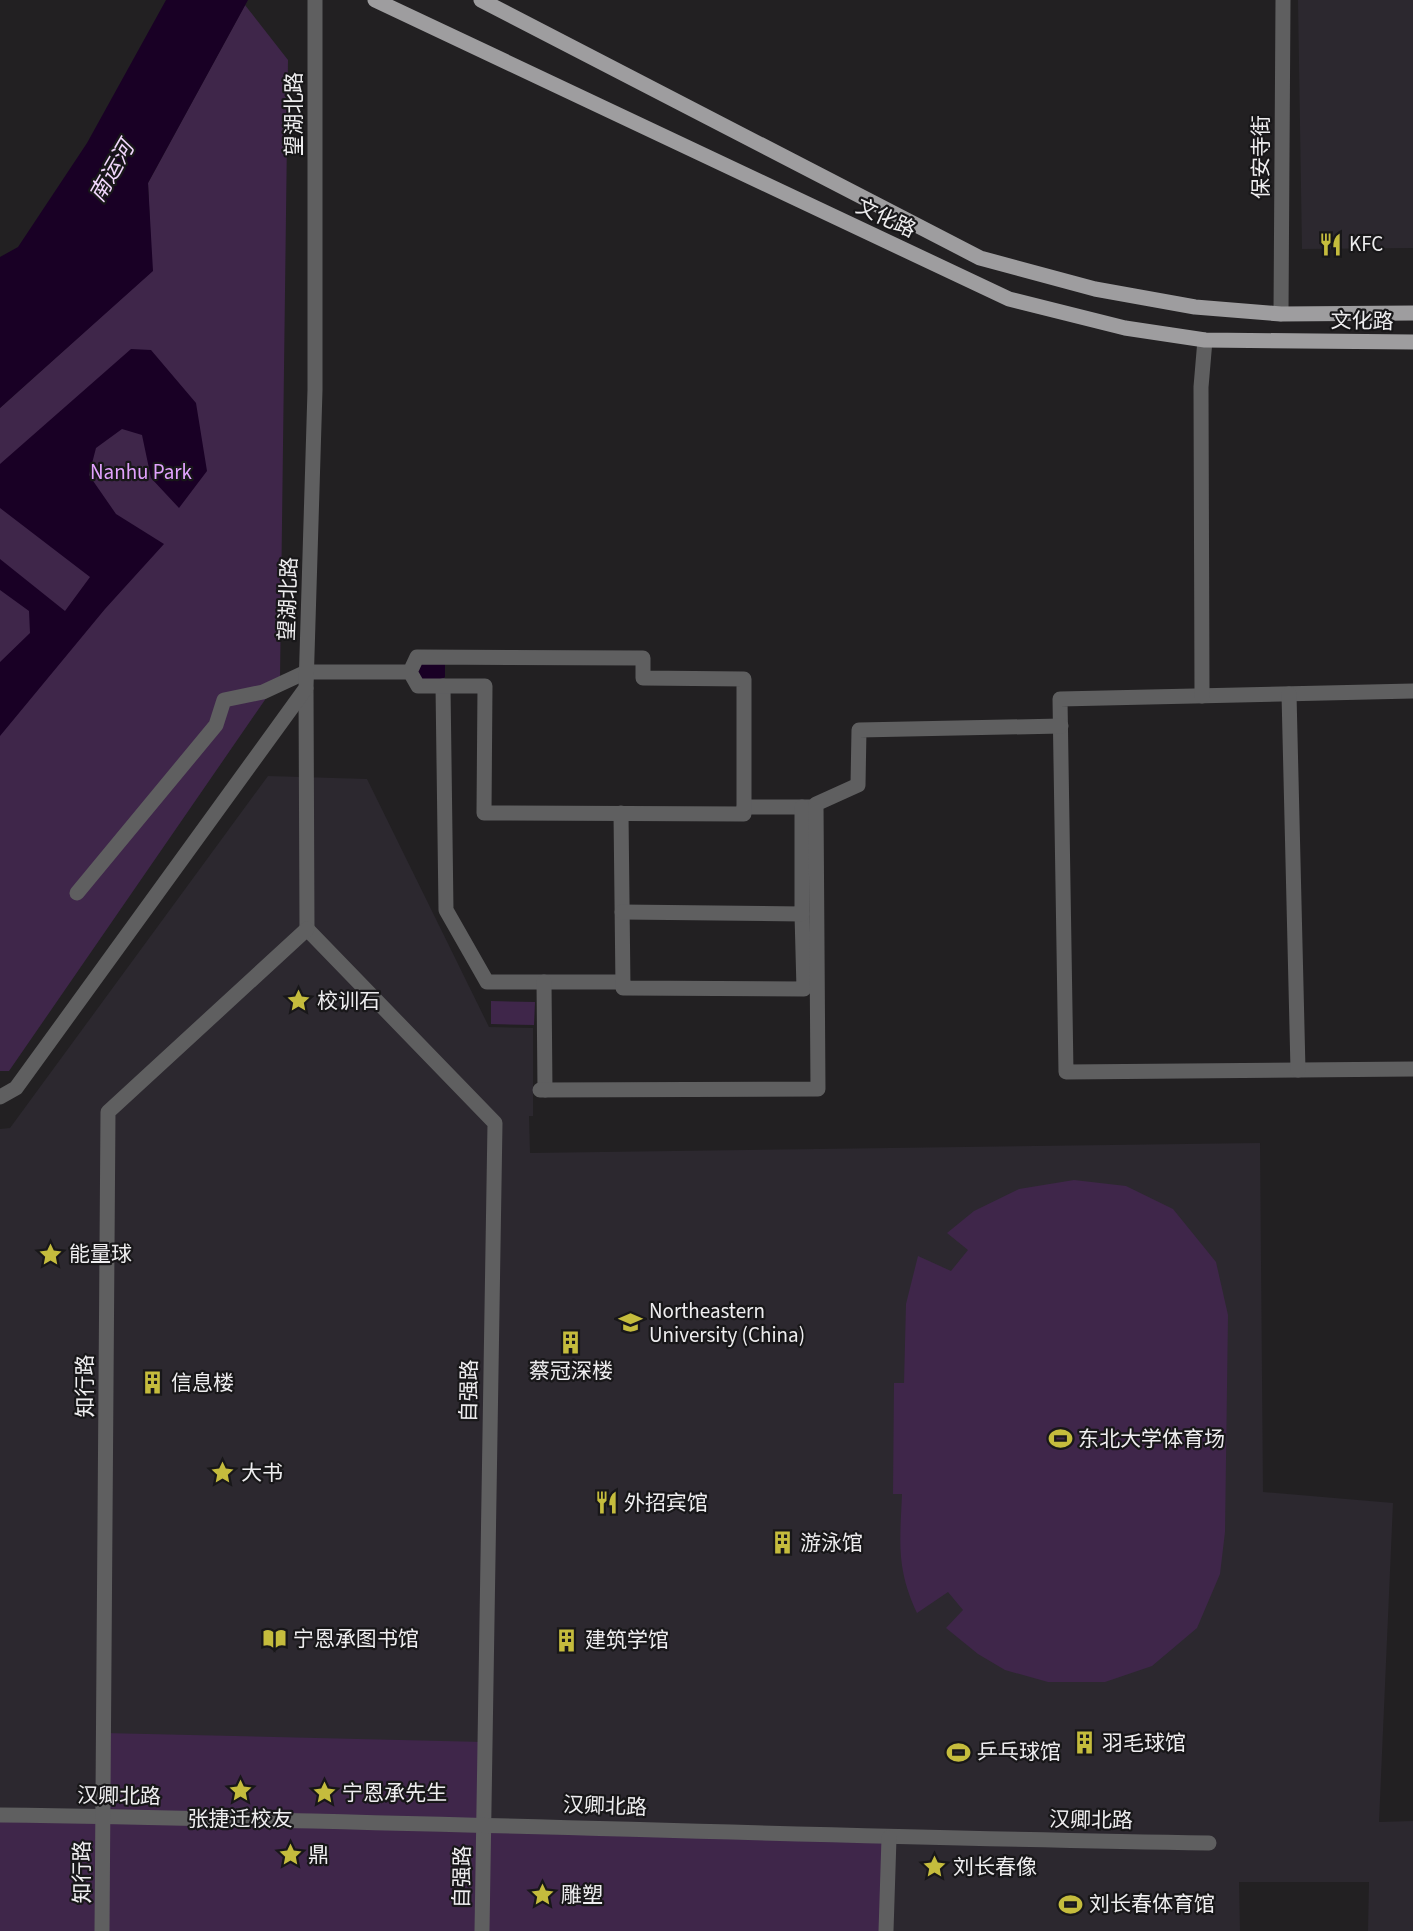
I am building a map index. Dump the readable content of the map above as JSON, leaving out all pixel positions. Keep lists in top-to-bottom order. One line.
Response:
{"streets":{"main road":["文化路"],"street":["望湖北路","保安寺街","知行路","自强路","汉卿北路"]},"crossings":[["望湖北路","知行路"],["望湖北路","自强路"],["保安寺街","文化路"],["知行路","自强路"],["知行路","汉卿北路"],["自强路","汉卿北路"]],"water":["南运河"],"parks":["Nanhu Park"],"places":{"restaurant":["KFC","外招宾馆"],"place":["校训石","能量球","大书","张捷迁校友","宁恩承先生","鼎","刘长春像","雕塑"],"school or university":["Northeastern University (China)"],"building":["蔡冠深楼","信息楼","游泳馆","建筑学馆","羽毛球馆"],"sports":["东北大学体育场","乒乓球馆","刘长春体育馆"],"library":["宁恩承图书馆"]}}
